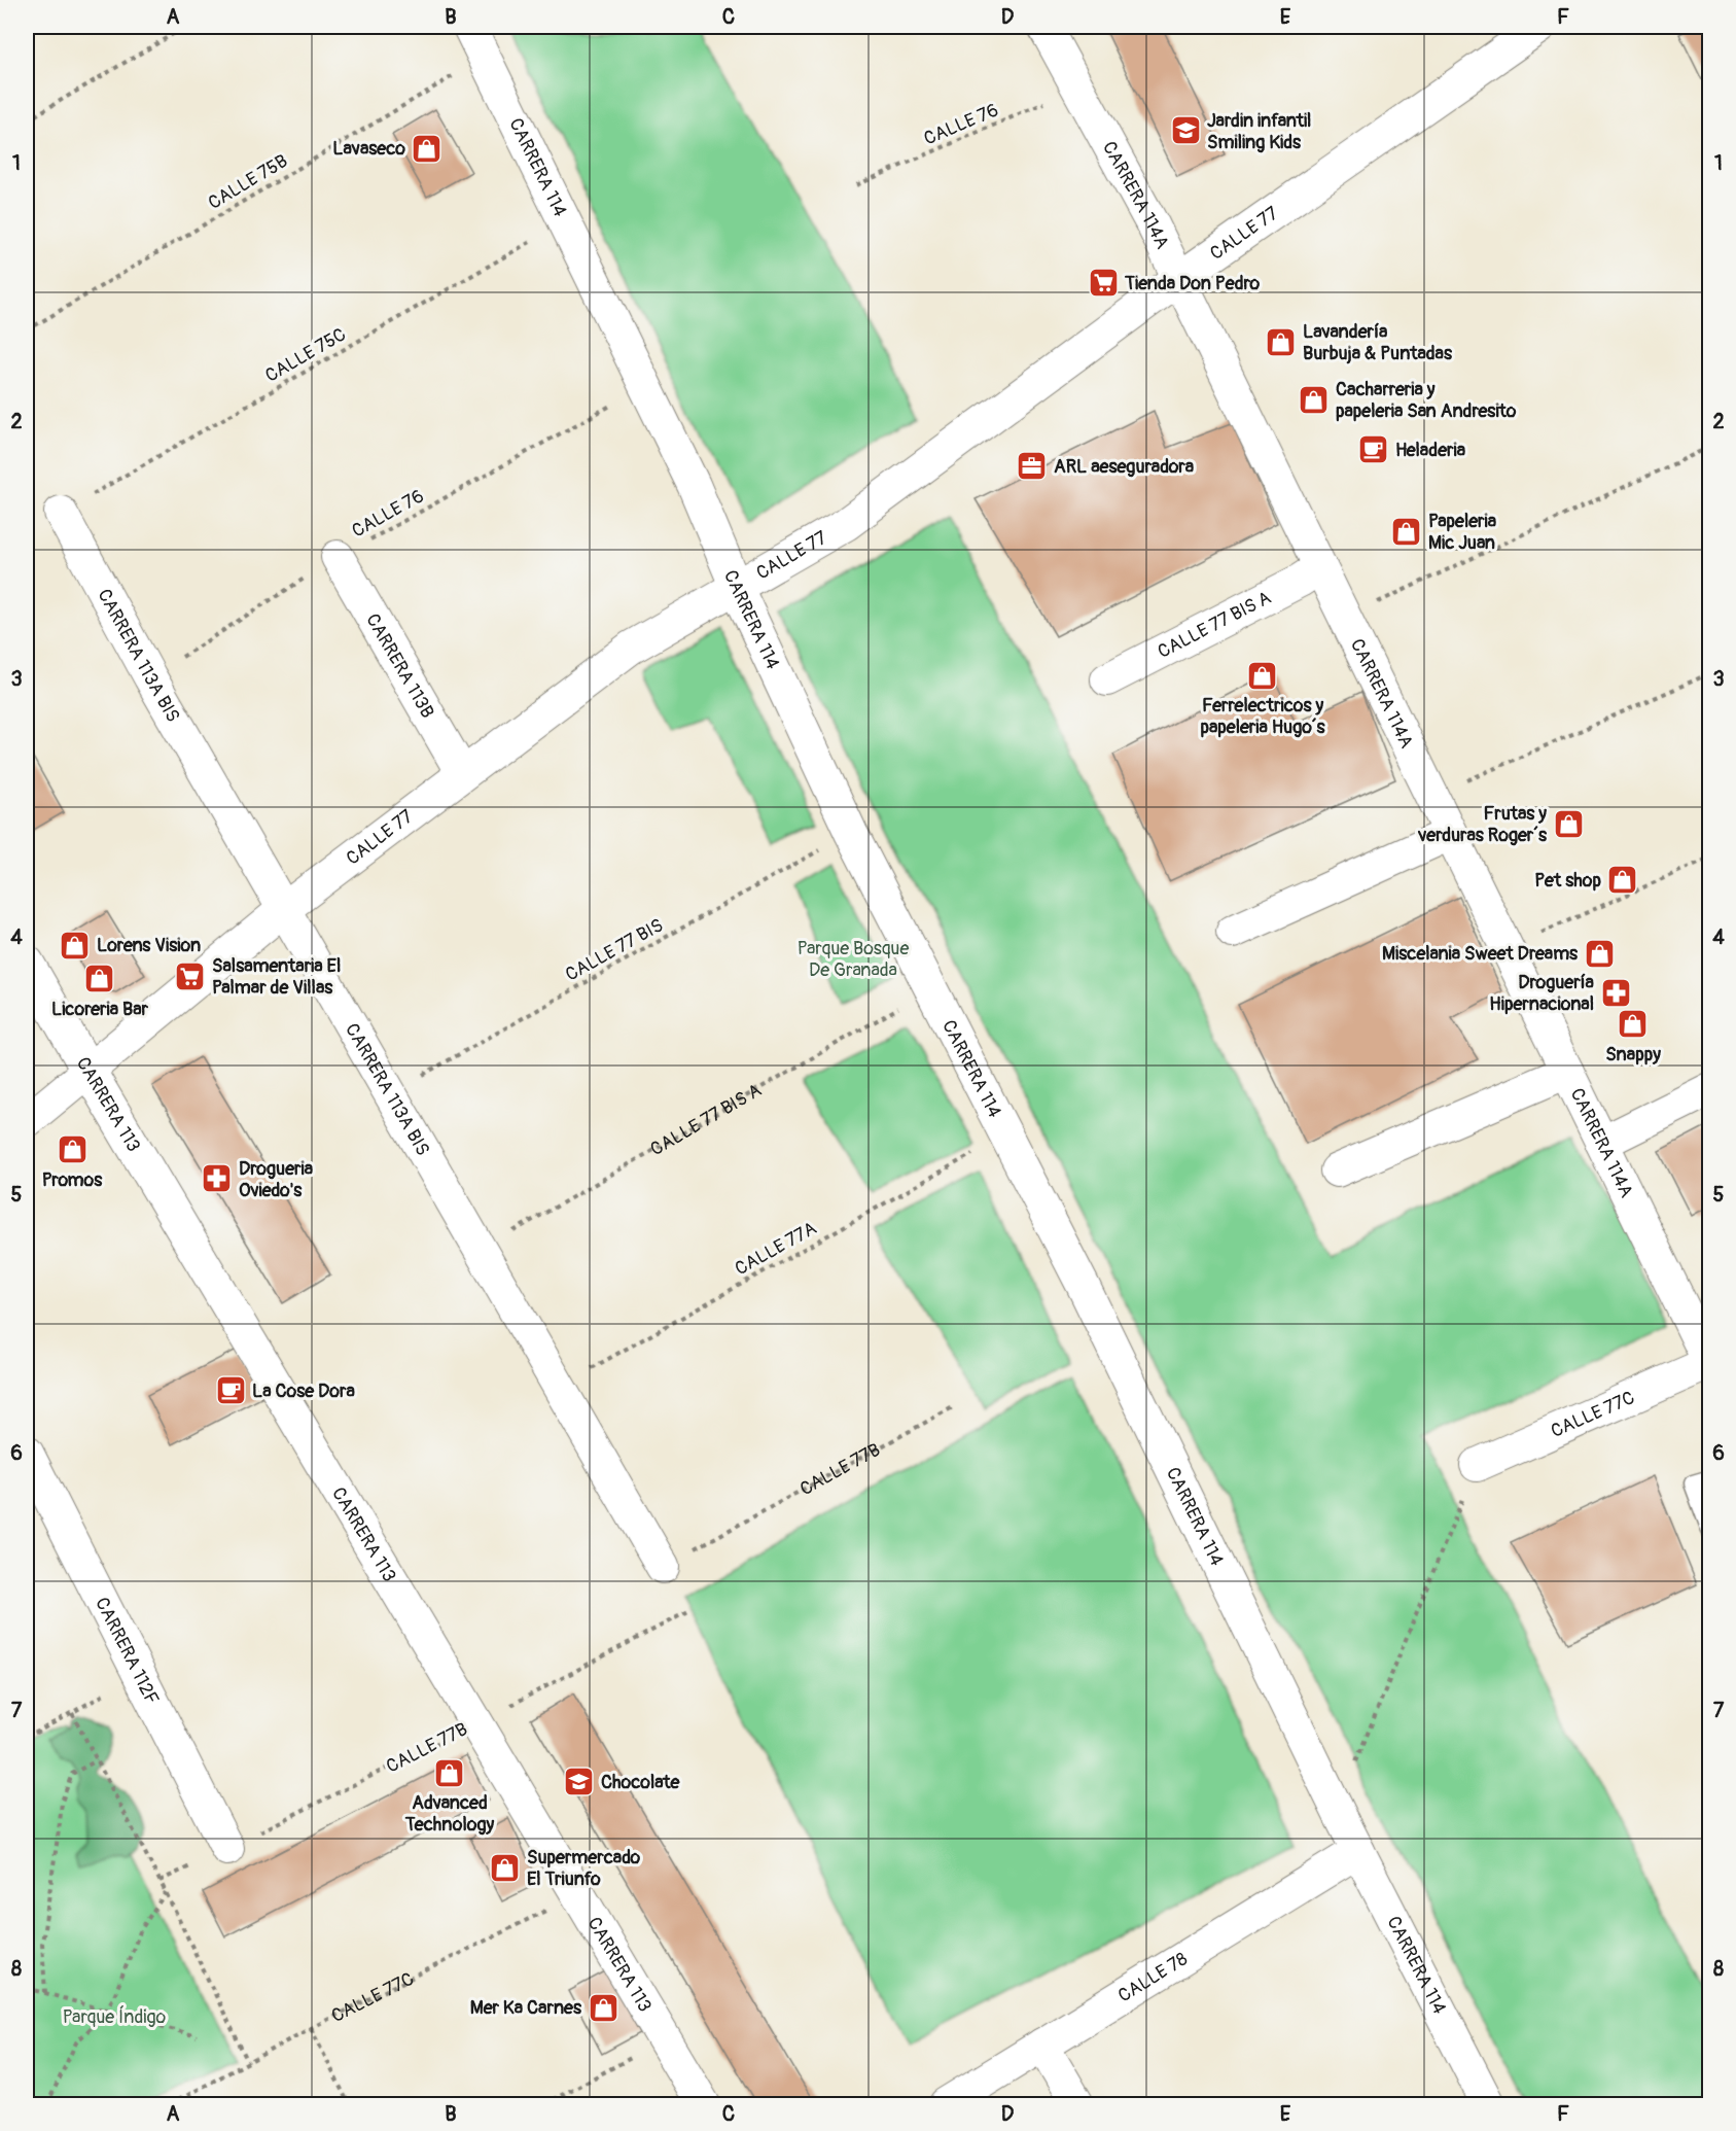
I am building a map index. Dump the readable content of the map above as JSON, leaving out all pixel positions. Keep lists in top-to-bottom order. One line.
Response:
{"streets":{"street":["CARRERA 114","CARRERA 114A","CALLE 77","CALLE 77 BIS A","CARRERA 113A BIS","CARRERA 113B","CARRERA 113","CALLE 77C","CARRERA 112F","CALLE 78"],"path":["CALLE 76","CALLE 75B","CALLE 75C","CALLE 77 BIS","CALLE 77A","CALLE 77B"]},"crossings":[["CALLE 76","CARRERA 114"],["CALLE 76","CARRERA 114A"],["CALLE 76","CARRERA 113A BIS"],["CALLE 76","CARRERA 113B"],["CARRERA 114","CALLE 75B"],["CARRERA 114","CALLE 77"],["CARRERA 114","CALLE 75C"],["CARRERA 114","CALLE 77 BIS A"],["CARRERA 114","CALLE 77 BIS"],["CARRERA 114","CALLE 77A"],["CARRERA 114","CALLE 78"],["CARRERA 114A","CALLE 77"],["CARRERA 114A","CALLE 77 BIS A"],["CARRERA 114A","CALLE 77C"],["CALLE 77","CARRERA 113A BIS"],["CALLE 77","CARRERA 113B"],["CALLE 77","CARRERA 113"],["CALLE 75C","CARRERA 113A BIS"],["CALLE 77 BIS A","CARRERA 113A BIS"],["CARRERA 113A BIS","CALLE 77 BIS"],["CARRERA 113A BIS","CALLE 77A"],["CARRERA 113A BIS","CALLE 77B"],["CARRERA 113","CALLE 77C"],["CARRERA 113","CALLE 77B"],["CALLE 77B","CARRERA 112F"]],"parks":["Parque Bosque De Granada","Parque Índigo"],"places":{"school or university":["Jardin infantil Smiling Kids","Chocolate"],"shop":["Lavaseco","Lavandería Burbuja & Puntadas","Cacharreria y papeleria San Andresito","Papeleria Mic Juan","Ferrelectricos y papeleria Hugo´s","Frutas y verduras Roger´s","Pet shop","Lorens Vision","Miscelania Sweet Dreams","Licoreria Bar","Snappy","Promos","Advanced Technology","Supermercado El Triunfo","Mer Ka Carnes"],"supermarket":["Tienda Don Pedro","Salsamentaria El Palmar de Villas"],"cafe":["Heladeria","La Cose Dora"],"office":["ARL aeseguradora"],"pharmacy":["Droguería Hipernacional","Drogueria Oviedo's"]},"grid":{"columns":["A","B","C","D","E","F"],"rows":["1","2","3","4","5","6","7","8"]}}
